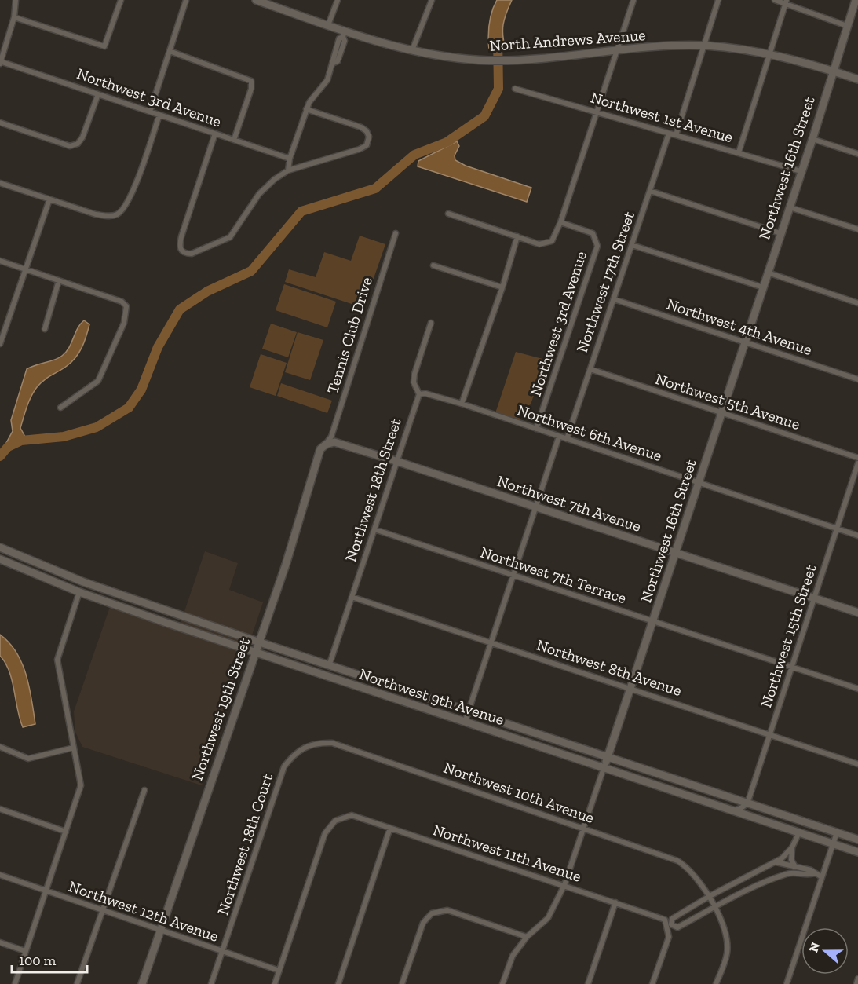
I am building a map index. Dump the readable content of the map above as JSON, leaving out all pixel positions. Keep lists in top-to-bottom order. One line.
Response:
{"streets":{"main road":["North Andrews Avenue","Northwest 16th Street","Northwest 7th Avenue","Northwest 9th Avenue","Northwest 19th Street"],"street":["Northwest 3rd Avenue","Northwest 1st Avenue","Northwest 17th Street","Northwest 4th Avenue","Tennis Club Drive","Northwest 5th Avenue","Northwest 6th Avenue","Northwest 18th Street","Northwest 7th Terrace","Northwest 15th Street","Northwest 8th Avenue","Northwest 10th Avenue","Northwest 18th Court","Northwest 11th Avenue","Northwest 12th Avenue"]},"crossings":[["North Andrews Avenue","Northwest 16th Street"],["Northwest 3rd Avenue","Northwest 6th Avenue"],["Northwest 1st Avenue","Northwest 16th Street"],["Northwest 1st Avenue","Northwest 17th Street"],["Northwest 16th Street","Northwest 4th Avenue"],["Northwest 16th Street","Northwest 5th Avenue"],["Northwest 16th Street","Northwest 6th Avenue"],["Northwest 16th Street","Northwest 7th Avenue"],["Northwest 16th Street","Northwest 7th Terrace"],["Northwest 16th Street","Northwest 8th Avenue"],["Northwest 16th Street","Northwest 9th Avenue"],["Northwest 16th Street","Northwest 10th Avenue"],["Northwest 16th Street","Northwest 11th Avenue"],["Northwest 17th Street","Northwest 4th Avenue"],["Northwest 17th Street","Northwest 5th Avenue"],["Northwest 17th Street","Northwest 6th Avenue"],["Tennis Club Drive","Northwest 7th Avenue"],["Tennis Club Drive","Northwest 19th Street"],["Northwest 6th Avenue","Northwest 18th Street"],["Northwest 6th Avenue","Northwest 15th Street"],["Northwest 18th Street","Northwest 7th Avenue"],["Northwest 18th Street","Northwest 7th Terrace"],["Northwest 18th Street","Northwest 8th Avenue"],["Northwest 18th Street","Northwest 9th Avenue"],["Northwest 7th Avenue","Northwest 15th Street"],["Northwest 7th Avenue","Northwest 19th Street"],["Northwest 7th Terrace","Northwest 15th Street"],["Northwest 15th Street","Northwest 8th Avenue"],["Northwest 15th Street","Northwest 9th Avenue"],["Northwest 9th Avenue","Northwest 19th Street"],["Northwest 19th Street","Northwest 12th Avenue"],["Northwest 10th Avenue","Northwest 18th Court"],["Northwest 18th Court","Northwest 12th Avenue"],["Northwest 11th Avenue","Northwest 12th Avenue"]],"scale_bar":"100 m","north":"left"}
